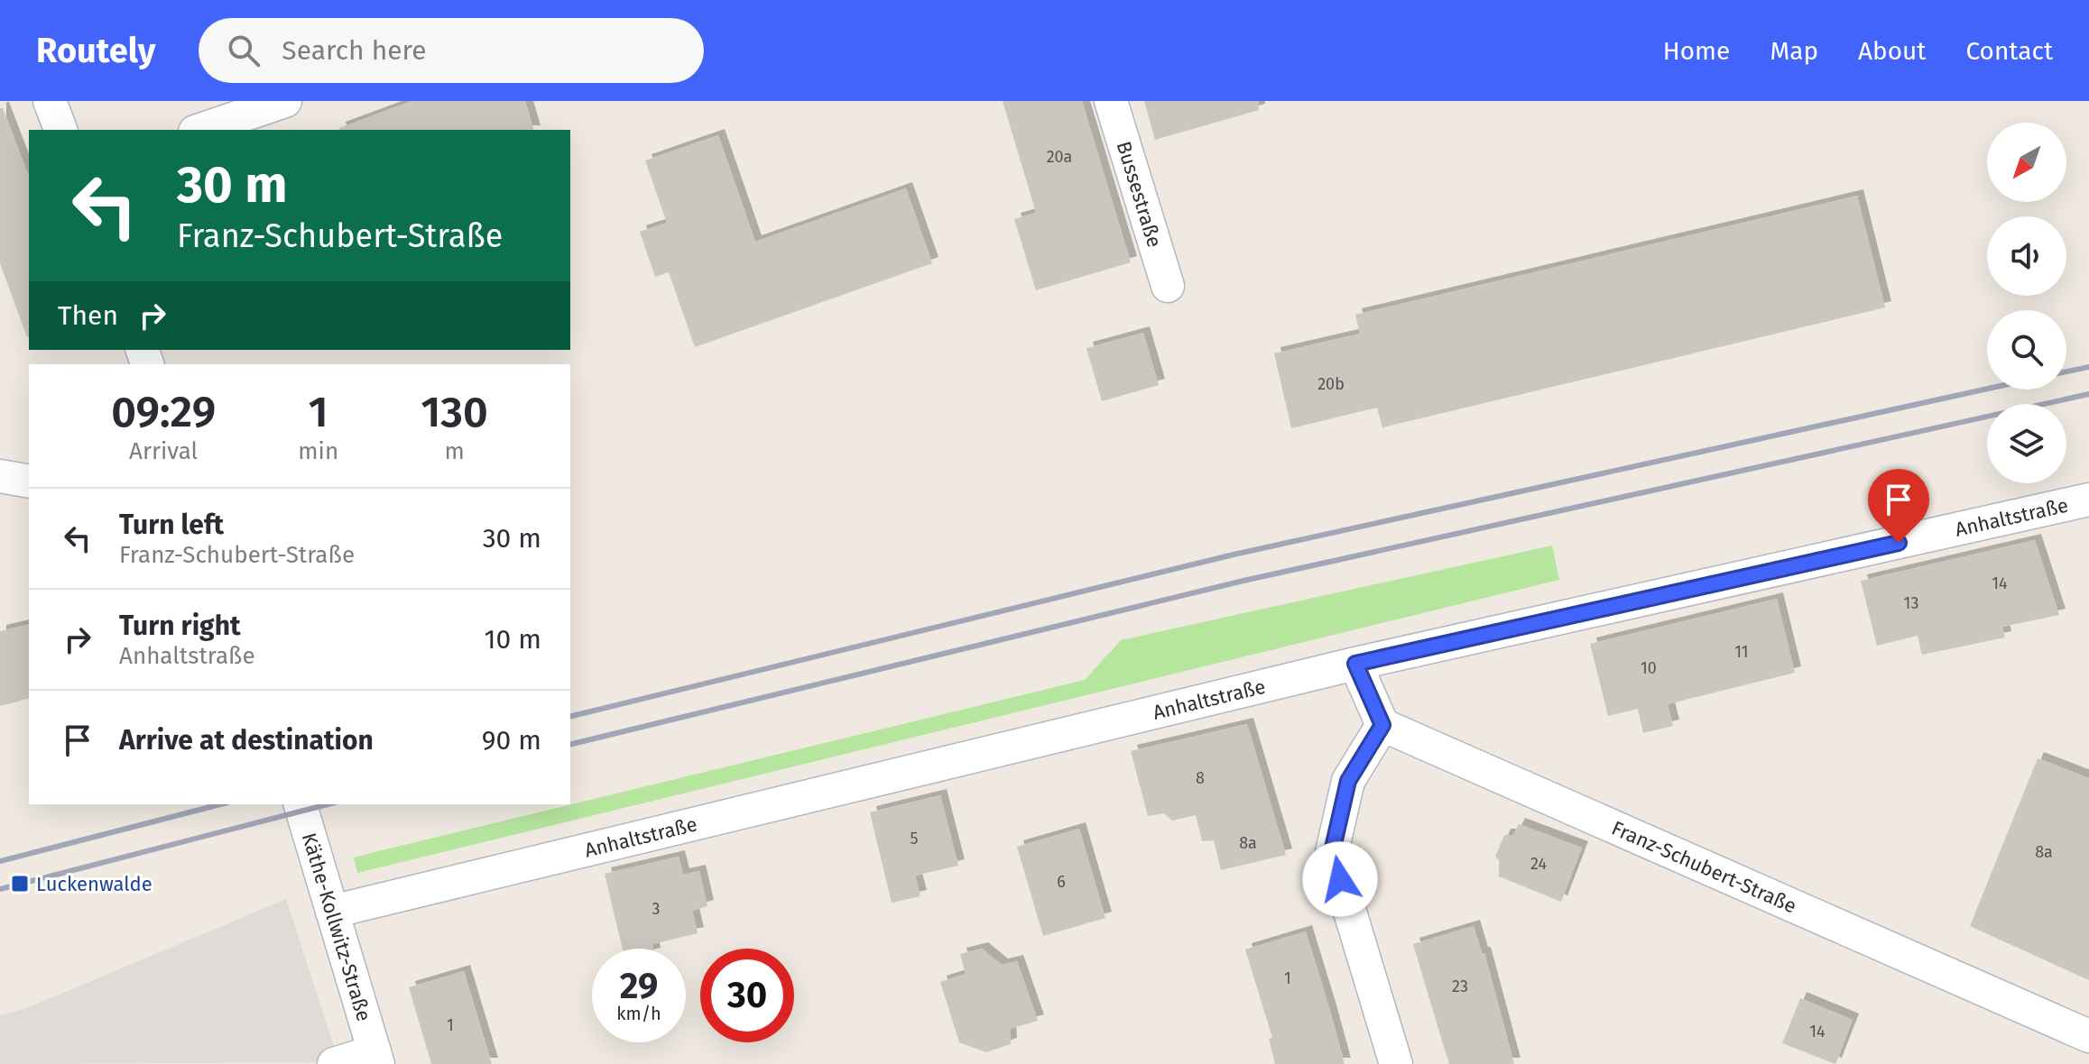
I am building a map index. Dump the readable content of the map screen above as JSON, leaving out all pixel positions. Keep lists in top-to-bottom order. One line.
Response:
{"streets":{"street":["Bussestraße","Anhaltstraße","Franz-Schubert-Straße","Käthe-Kollwitz-Straße"]},"crossings":[["Anhaltstraße","Käthe-Kollwitz-Straße"]],"places":{"transit":["Luckenwalde"]},"house_numbers":["20a","20b","14","13","11","10","8","5","8a","8a","24","6","3","1","23","1","14"],"north":"bottom left","page":{"header":"Routely","search":"Search here","nav":["Home","Map","About","Contact"],"turn":["30 m","Franz-Schubert-Straße"],"then":"Then","eta":["09:29","Arrival","1","min","130","m"],"list":[{"name":"Turn left","note":"Franz-Schubert-Straße","value":"30 m"},{"name":"Turn right","note":"Anhaltstraße","value":"10 m"},{"name":"Arrive at destination","value":"90 m"}],"speed":"29 km/h","limit":"30"}}
